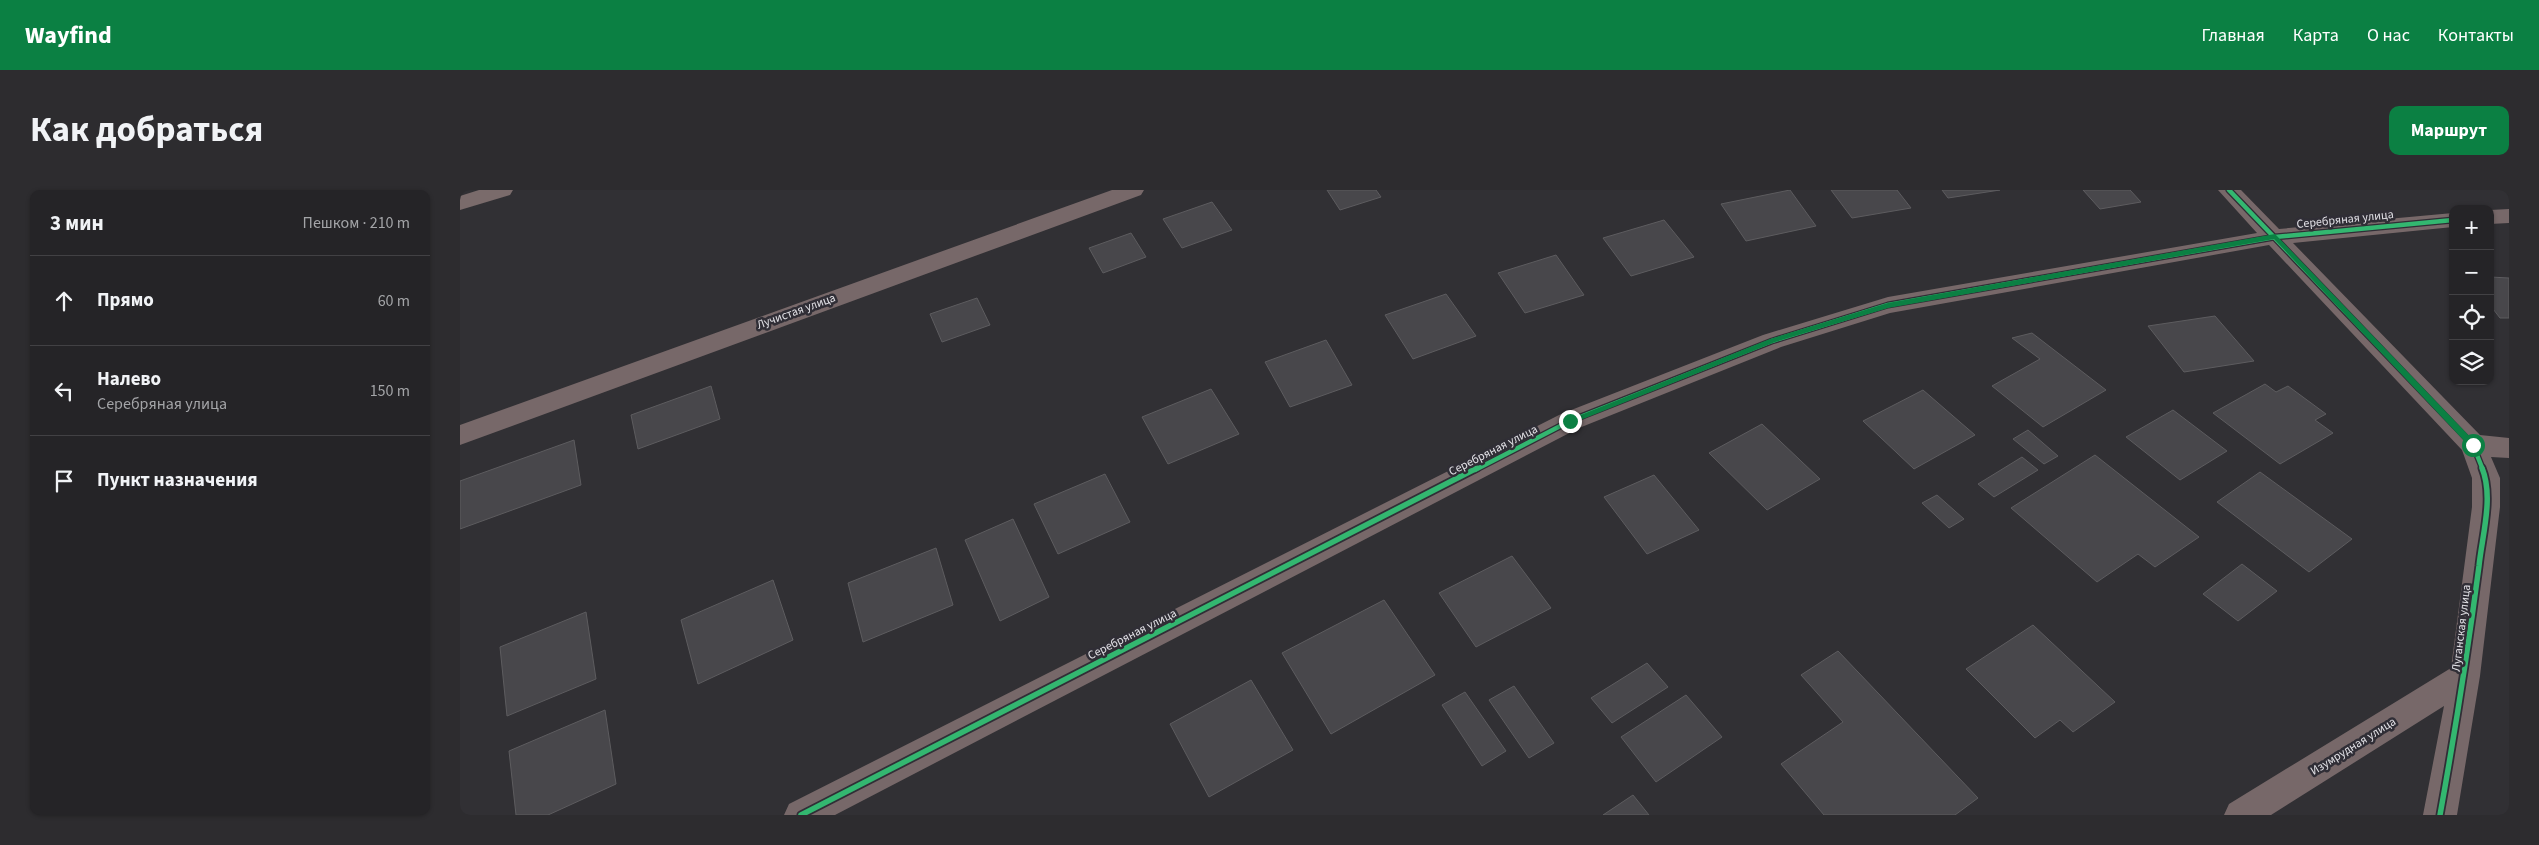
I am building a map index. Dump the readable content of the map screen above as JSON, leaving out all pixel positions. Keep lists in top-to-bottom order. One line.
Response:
{"streets":{"street":["Серебряная улица","Лучистая улица","Луганская улица","Изумрудная улица"]},"crossings":[["Луганская улица","Изумрудная улица"]],"page":{"header":"Wayfind","nav":["Главная","Карта","О нас","Контакты"],"title":"Как добраться","buttons":"Маршрут","heading":["3 мин","Пешком · 210 m"],"map_buttons":["+","−"],"list":[["Прямо","60 m"],["Налево","Серебряная улица","150 m"],"Пункт назначения"]}}
